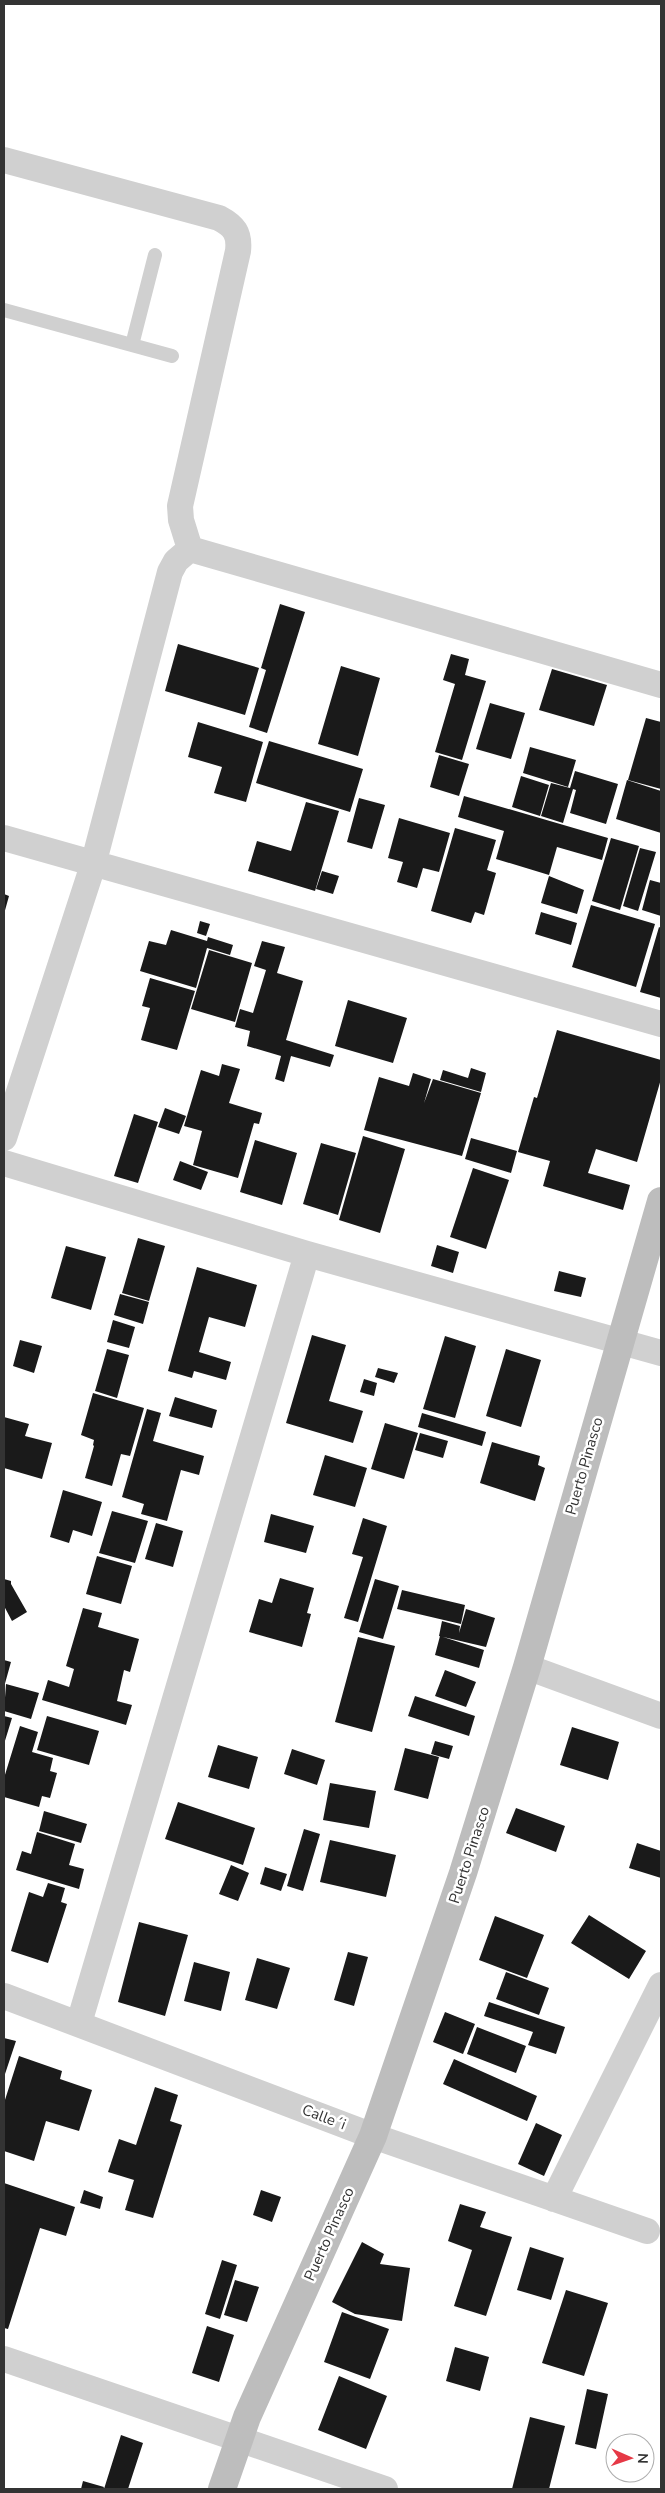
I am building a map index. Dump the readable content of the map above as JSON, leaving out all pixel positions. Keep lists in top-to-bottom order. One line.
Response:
{"streets":{"street":["Puerto Pinasco","Calle´i"]},"crossings":[["Puerto Pinasco","Calle´i"]],"north":"right"}
